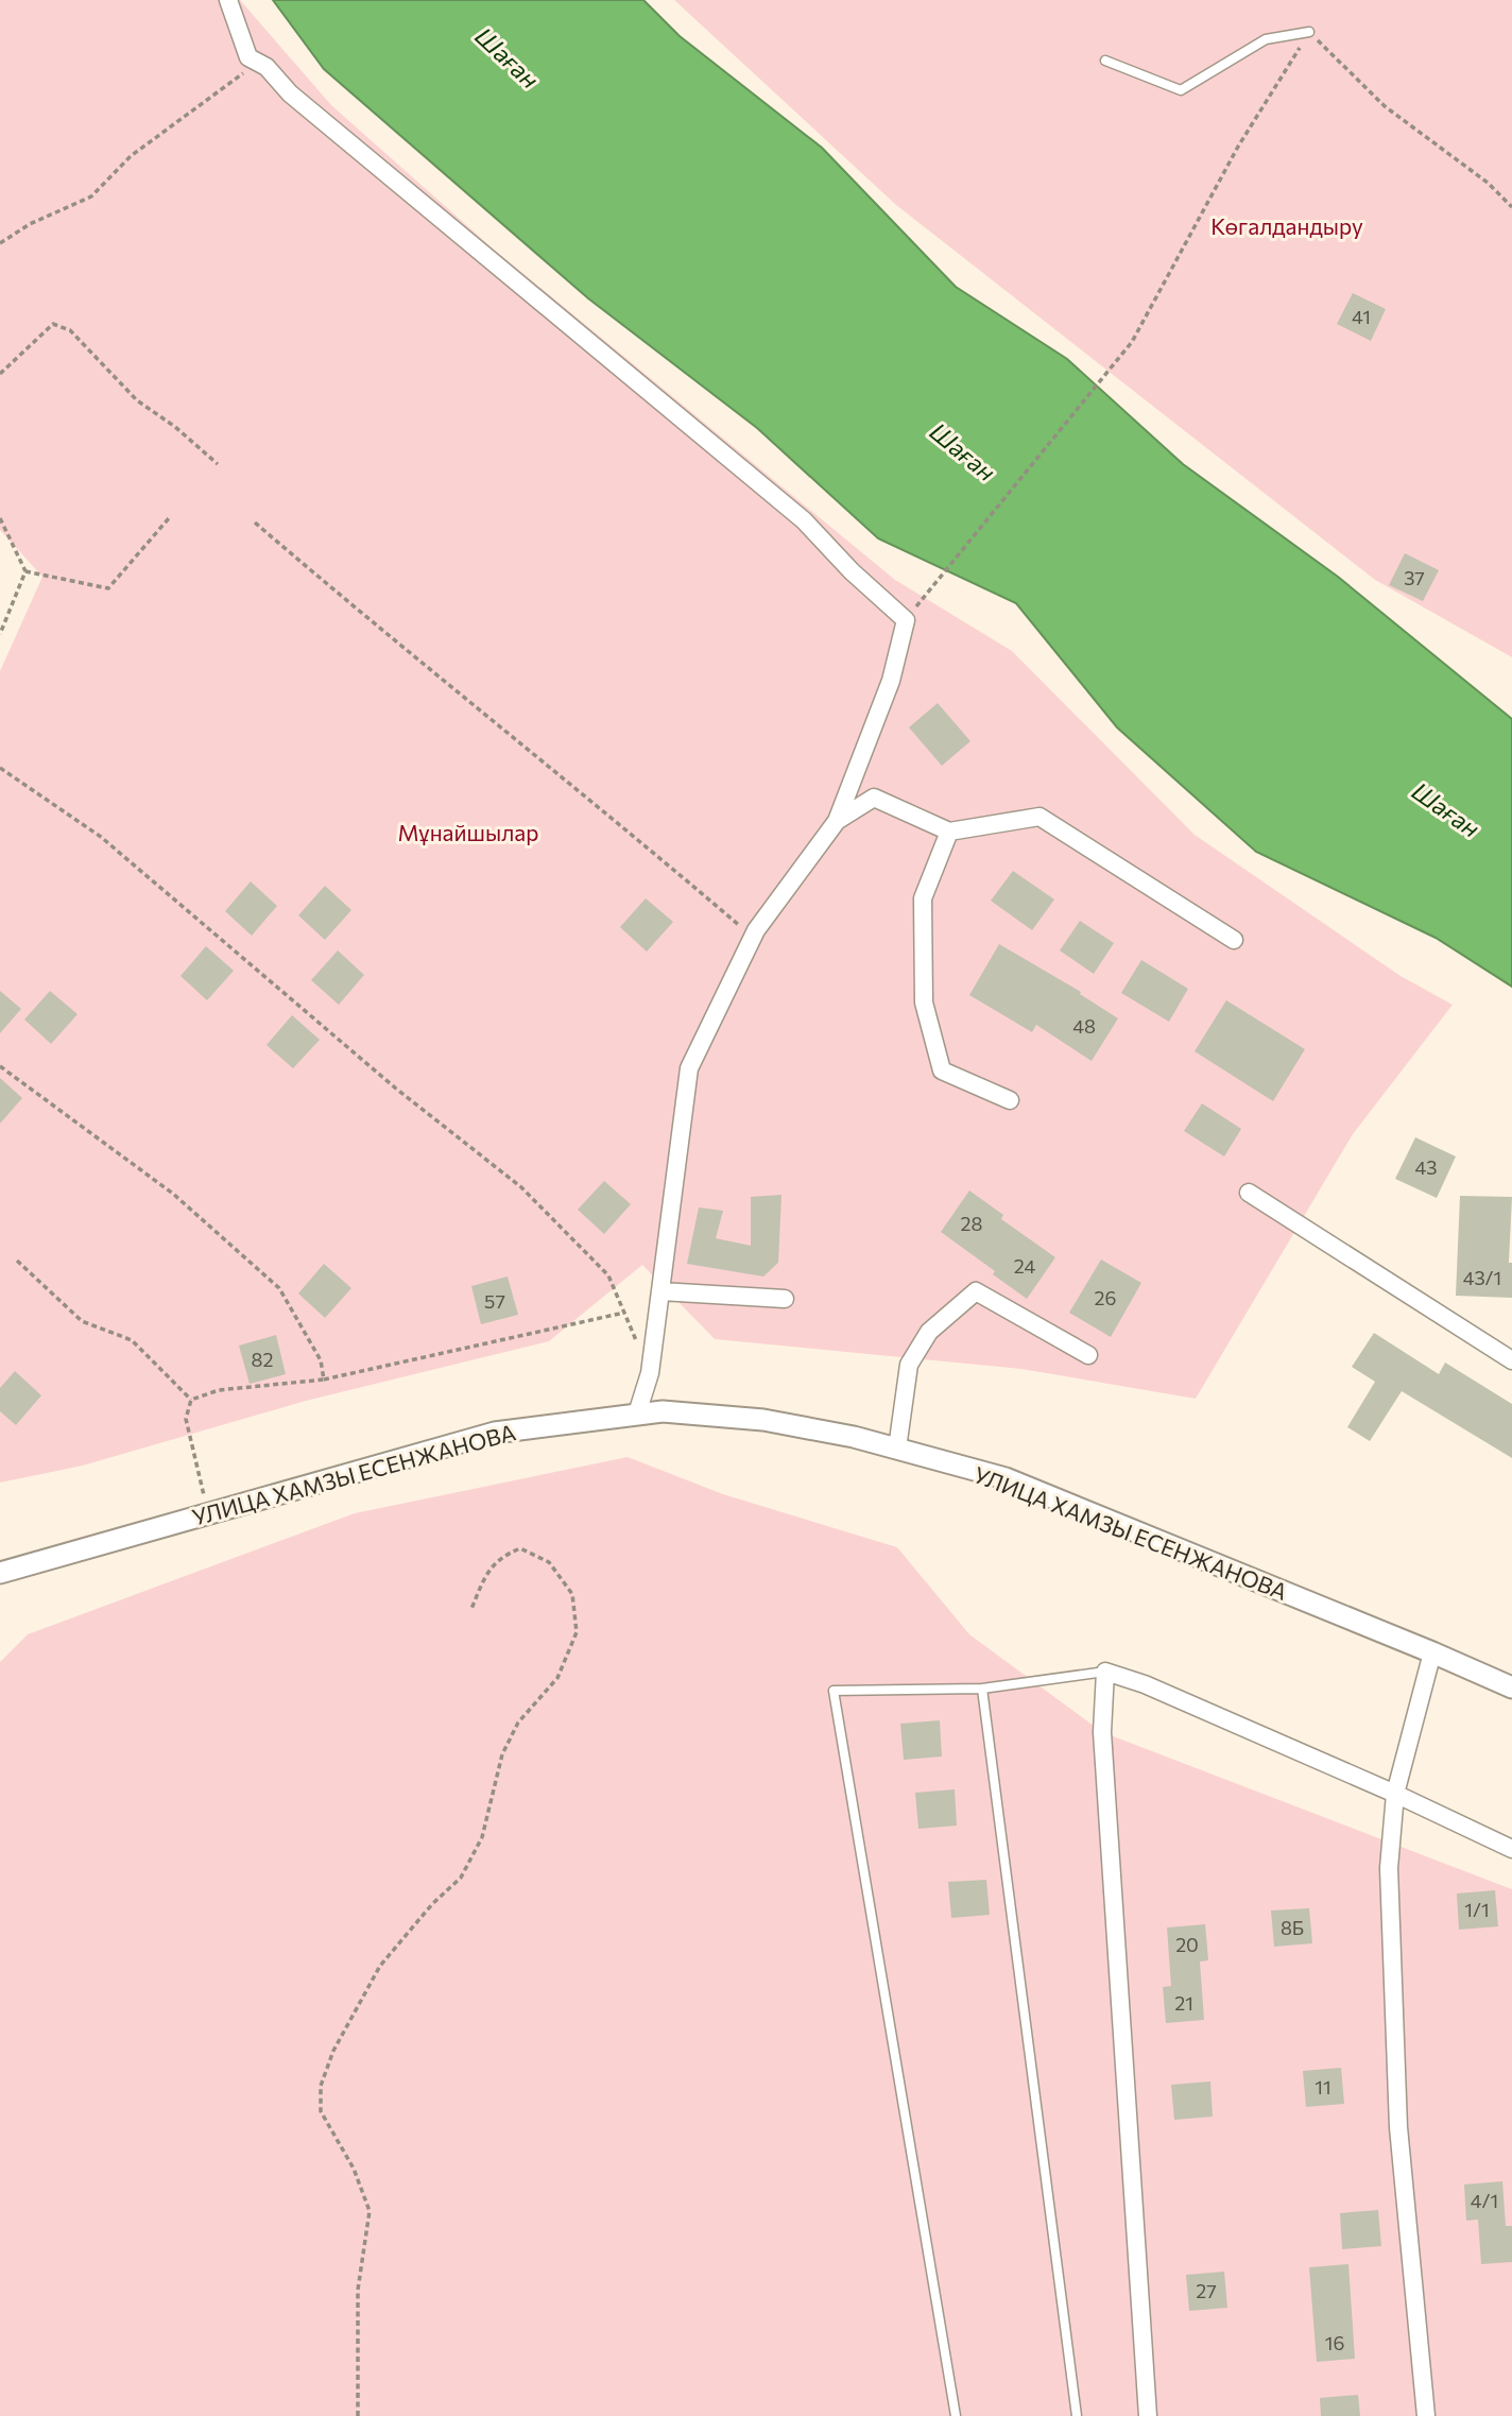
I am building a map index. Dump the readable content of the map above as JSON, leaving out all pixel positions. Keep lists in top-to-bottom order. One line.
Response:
{"streets":{"street":["УЛИЦА ХАМЗЫ ЕСЕНЖАНОВА"]},"water":["Шаған"],"parks":["Көгалдандыру","Мұнайшылар"],"house_numbers":["41","37","48","43","28","24","43/1","26","57","82","1/1","8Б","20","21","11","4/1","27","16"]}
